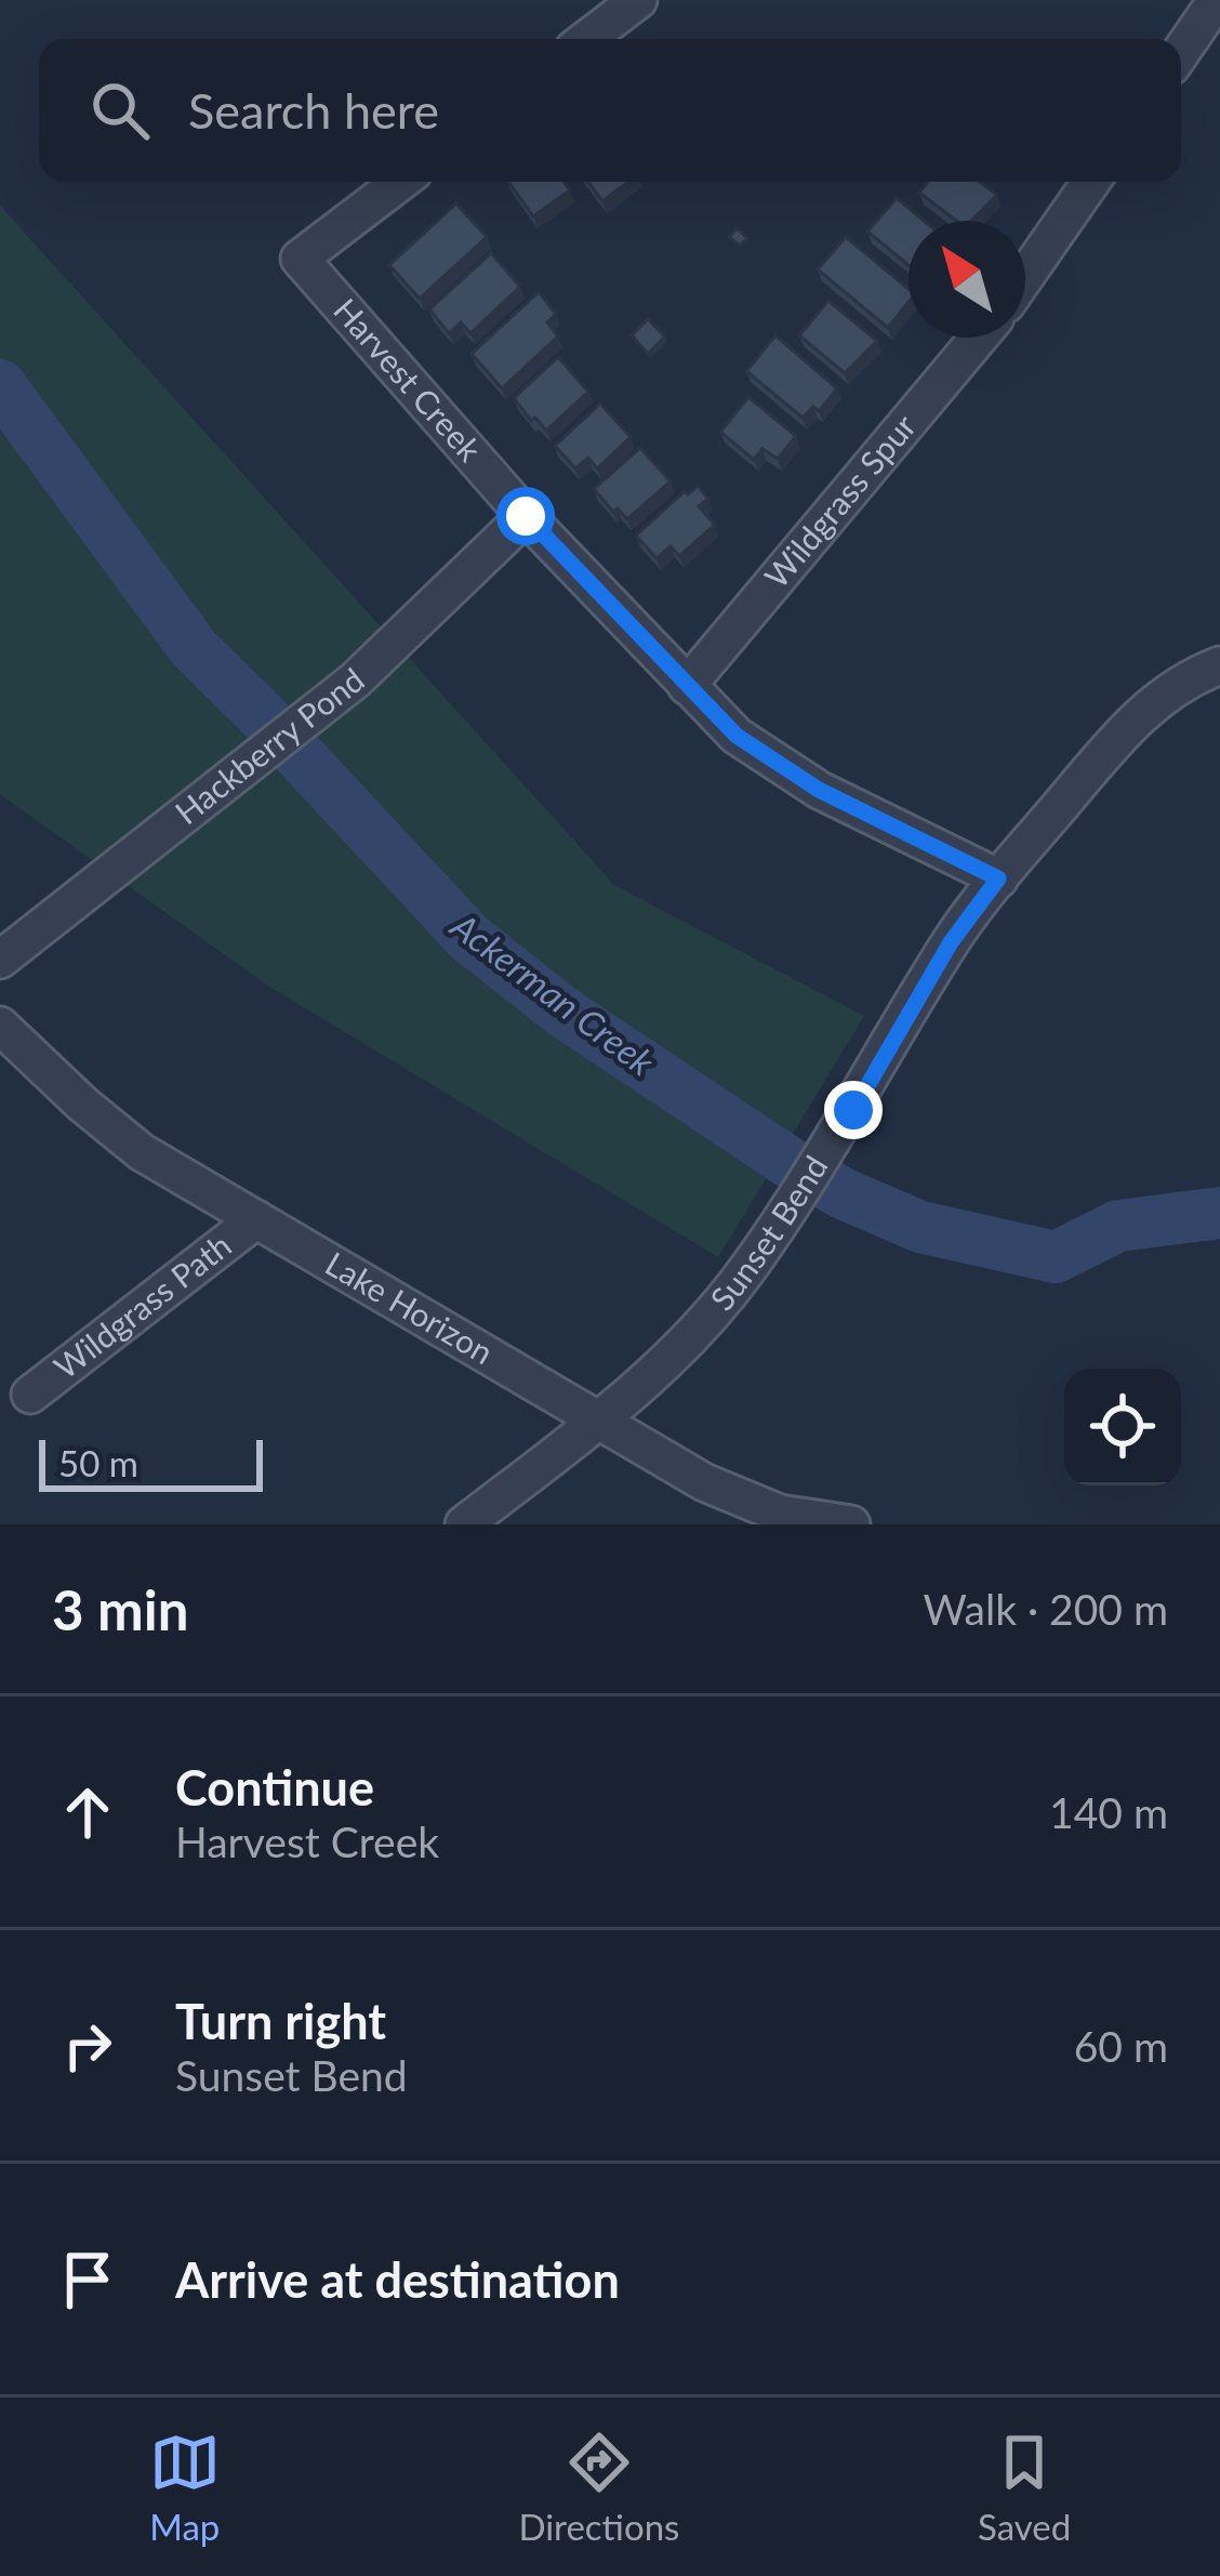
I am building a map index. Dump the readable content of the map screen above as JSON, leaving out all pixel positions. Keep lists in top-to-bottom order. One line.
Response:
{"streets":{"street":["Harvest Creek","Wildgrass Spur","Hackberry Pond","Sunset Bend","Wildgrass Path","Lake Horizon"]},"crossings":[["Harvest Creek","Wildgrass Spur"],["Harvest Creek","Hackberry Pond"],["Harvest Creek","Sunset Bend"],["Sunset Bend","Lake Horizon"],["Wildgrass Path","Lake Horizon"]],"water":["Ackerman Creek"],"scale_bar":"50 m","north":"top left","page":{"search":"Search here","scale":"50 m","heading":["3 min","Walk · 200 m"],"list":[["Continue","Harvest Creek","140 m"],["Turn right","Sunset Bend","60 m"],"Arrive at destination"],"nav":["Map","Directions","Saved"]}}
